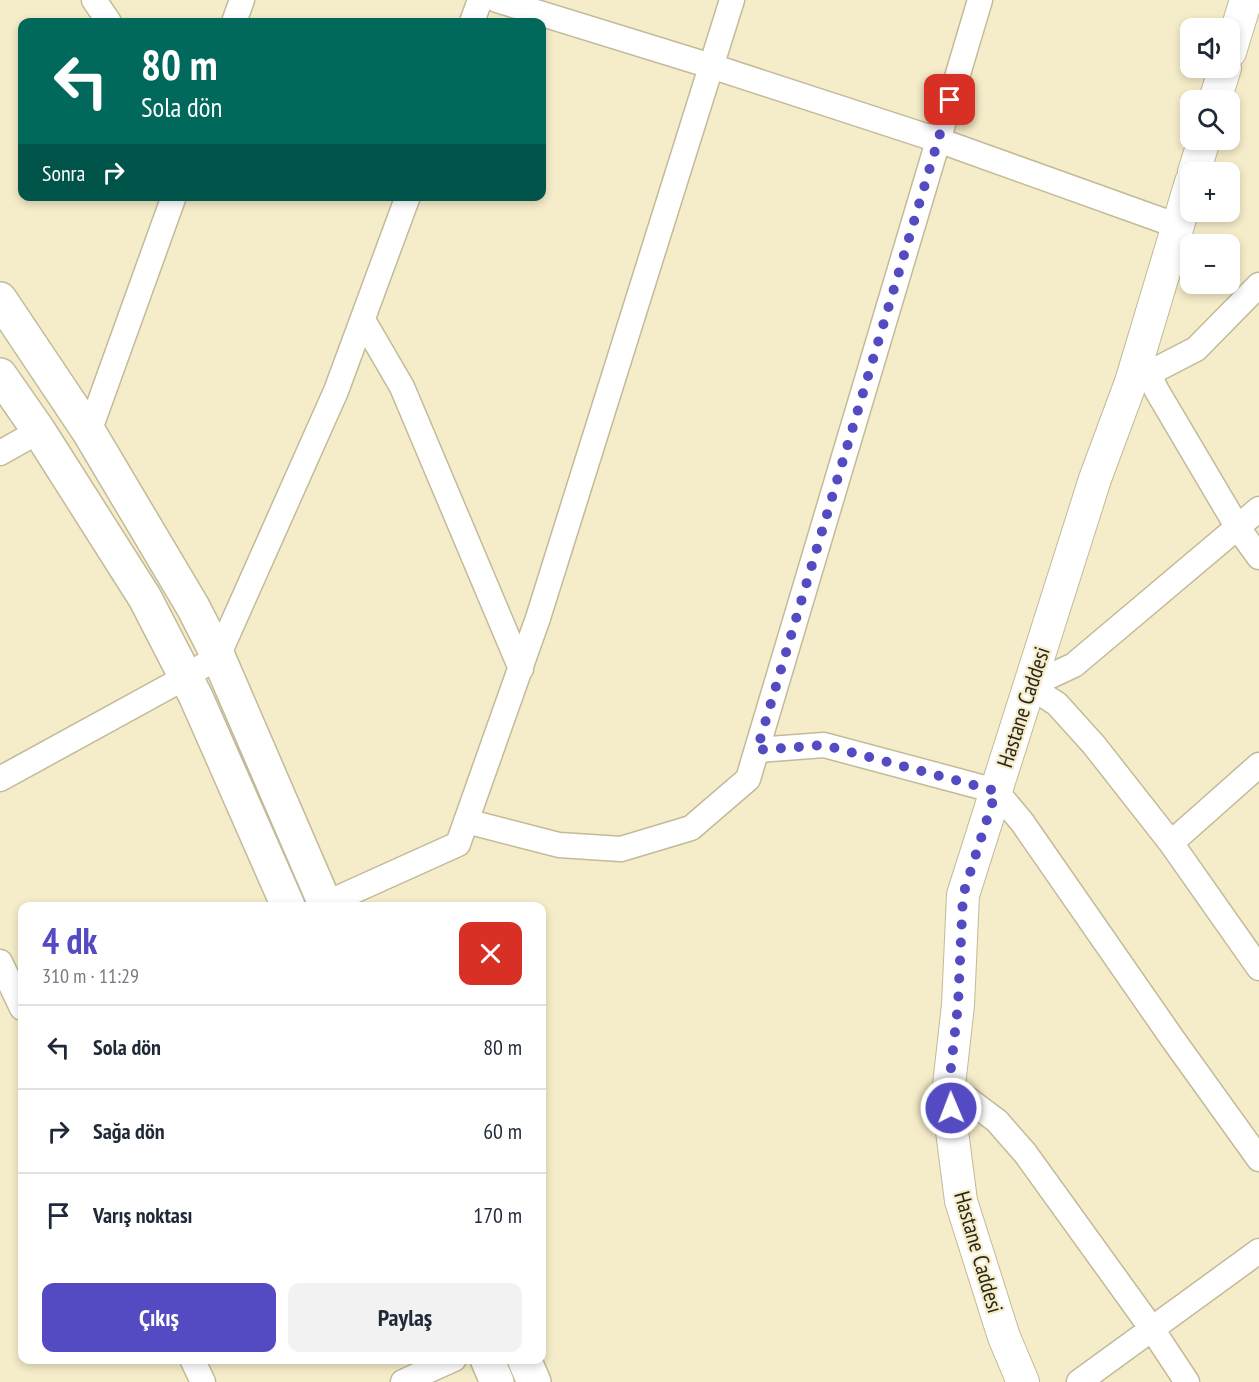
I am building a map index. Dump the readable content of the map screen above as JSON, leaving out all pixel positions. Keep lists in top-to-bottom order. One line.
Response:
{"streets":{"street":["Hastane Caddesi"]},"page":{"map_buttons":["+","−"],"turn":["80 m","Sola dön"],"then":"Sonra","heading":["4 dk","310 m · 11:29"],"list":[{"name":"Sola dön","value":"80 m"},{"name":"Sağa dön","value":"60 m"},{"name":"Varış noktası","value":"170 m"}],"buttons":["Çıkış","Paylaş"]}}
